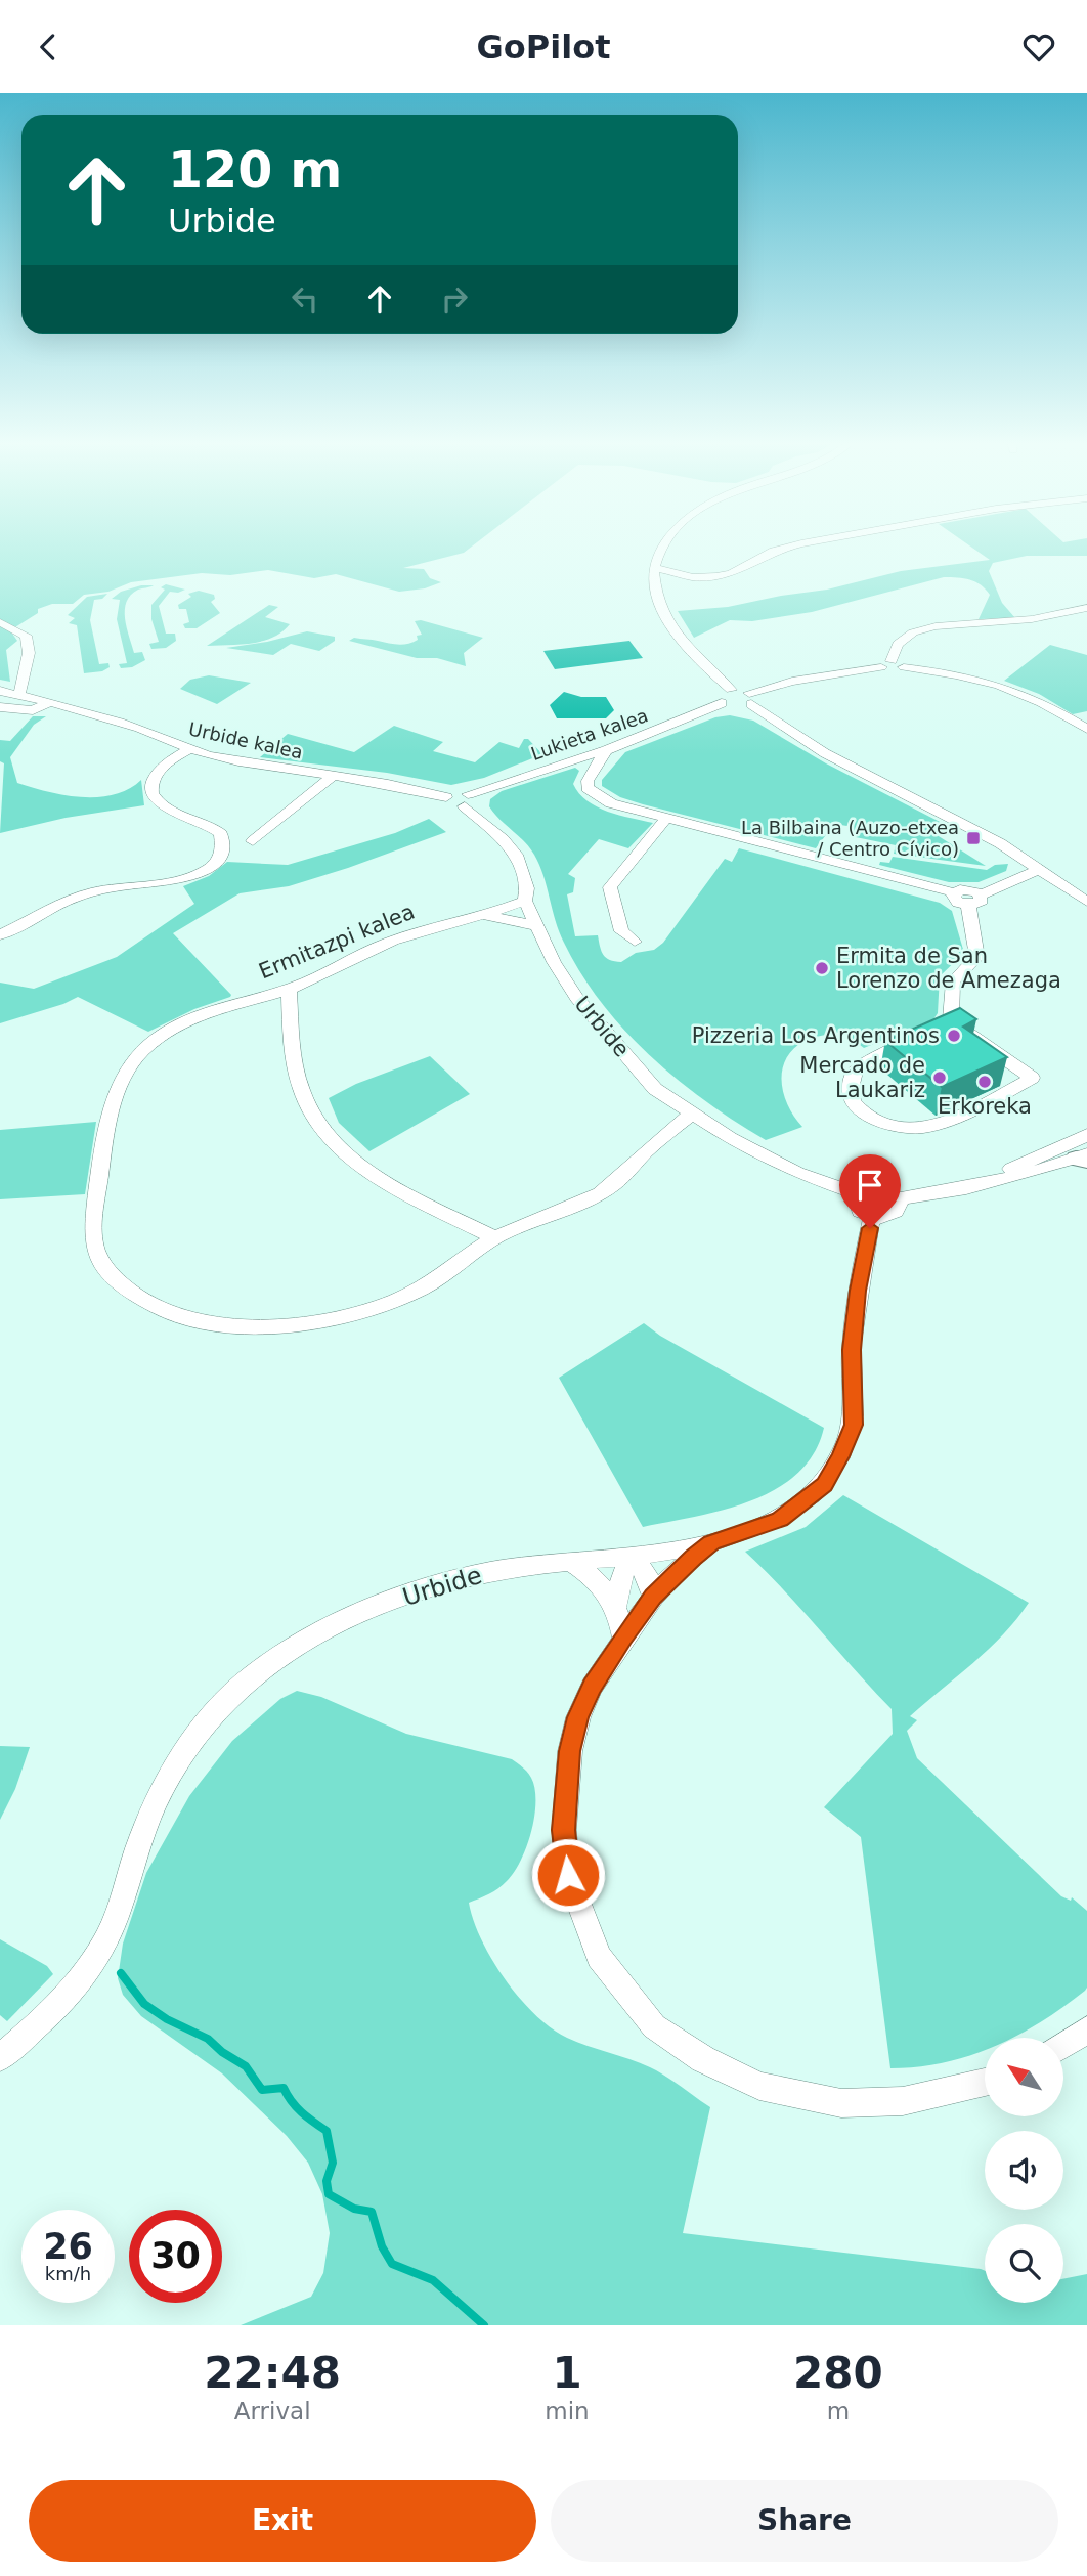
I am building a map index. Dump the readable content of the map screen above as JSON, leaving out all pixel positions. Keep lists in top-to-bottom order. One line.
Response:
{"streets":{"street":["Lukieta kalea","Urbide kalea","Ermitazpi kalea","Urbide"]},"crossings":[["Lukieta kalea","Urbide kalea"],["Lukieta kalea","Urbide"],["Urbide kalea","Urbide"],["Ermitazpi kalea","Urbide"]],"places":{"transit":["La Bilbaina (Auzo-etxea / Centro Cívico)"],"other":["Ermita de San Lorenzo de Amezaga","Pizzeria Los Argentinos","Mercado de Laukariz","Erkoreka"]},"north":"top left","page":{"header":"GoPilot","turn":["120 m","Urbide"],"speed":"26 km/h","limit":"30","eta":["22:48","Arrival","1","min","280","m"],"buttons":["Exit","Share"]}}
